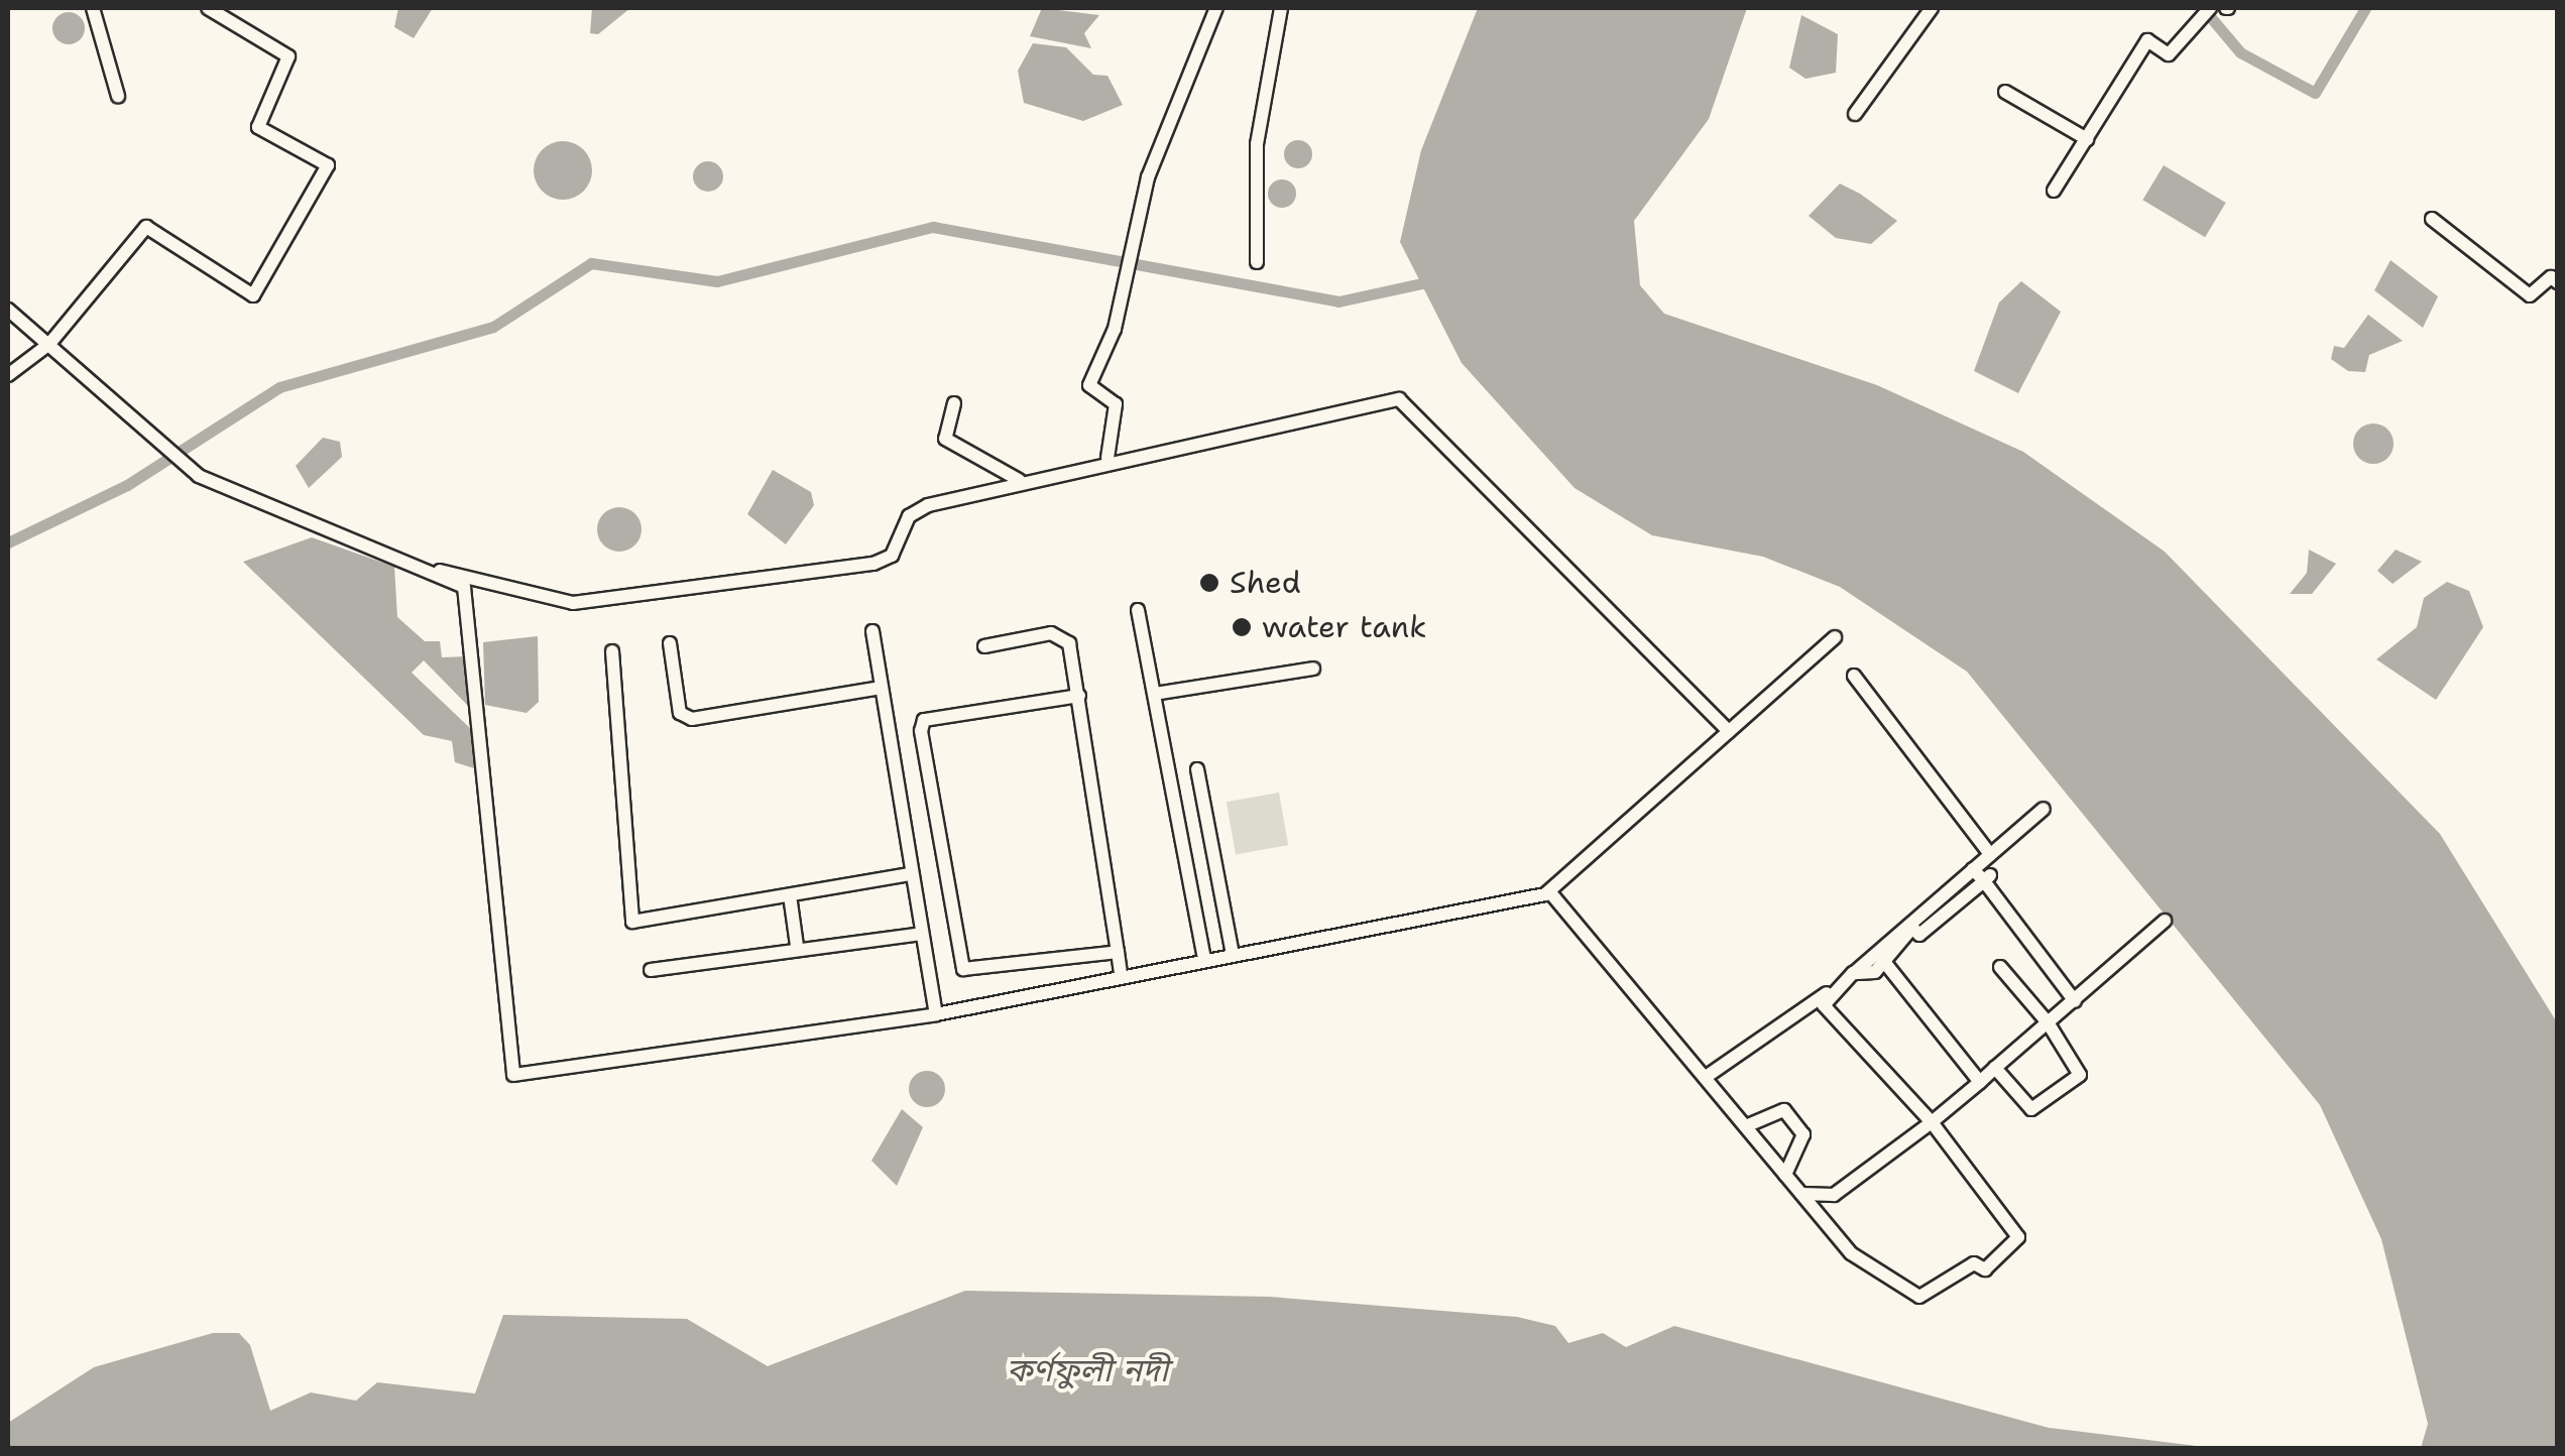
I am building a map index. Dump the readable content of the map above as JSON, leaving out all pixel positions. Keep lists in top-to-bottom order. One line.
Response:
{"water":["কর্ণফুলী নদী"],"places":["Shed","water tank"]}
